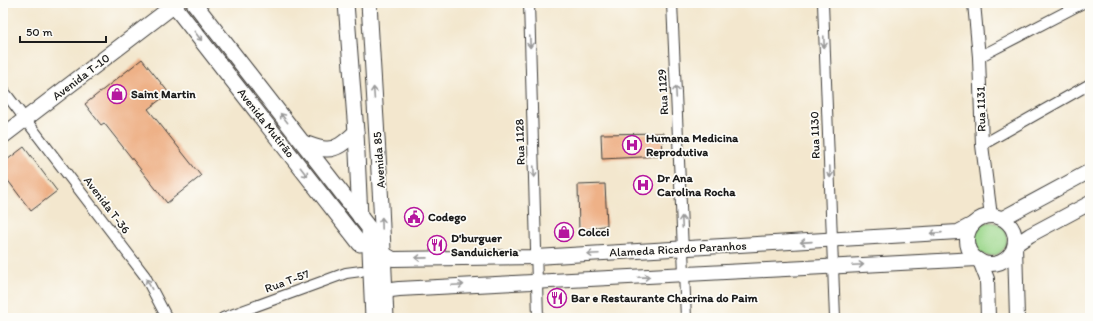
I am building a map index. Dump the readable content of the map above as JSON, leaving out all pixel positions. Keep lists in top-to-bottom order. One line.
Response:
{"streets":{"main road":["Avenida T-10","Avenida Mutirão","Avenida 85","Alameda Ricardo Paranhos"],"street":["Rua 1129","Rua 1131","Rua 1130","Rua 1128","Avenida T-36","Rua T-57"]},"crossings":[["Avenida T-10","Avenida Mutirão"],["Avenida T-10","Avenida T-36"],["Rua 1129","Alameda Ricardo Paranhos"],["Rua 1131","Alameda Ricardo Paranhos"],["Avenida Mutirão","Avenida 85"],["Rua 1130","Alameda Ricardo Paranhos"],["Rua 1128","Alameda Ricardo Paranhos"],["Avenida 85","Alameda Ricardo Paranhos"],["Avenida 85","Rua T-57"]],"one_way":["Rua 1129","Rua 1130","Rua 1128","Avenida T-36"],"places":{"shop":["Saint Martin","Colcci"],"hospital":["Humana Medicina Reprodutiva","Dr Ana Carolina Rocha"],"public building":["Codego"],"restaurant":["D'burguer Sanduicheria","Bar e Restaurante Chacrina do Paim"]},"scale_bar":"50 m"}
